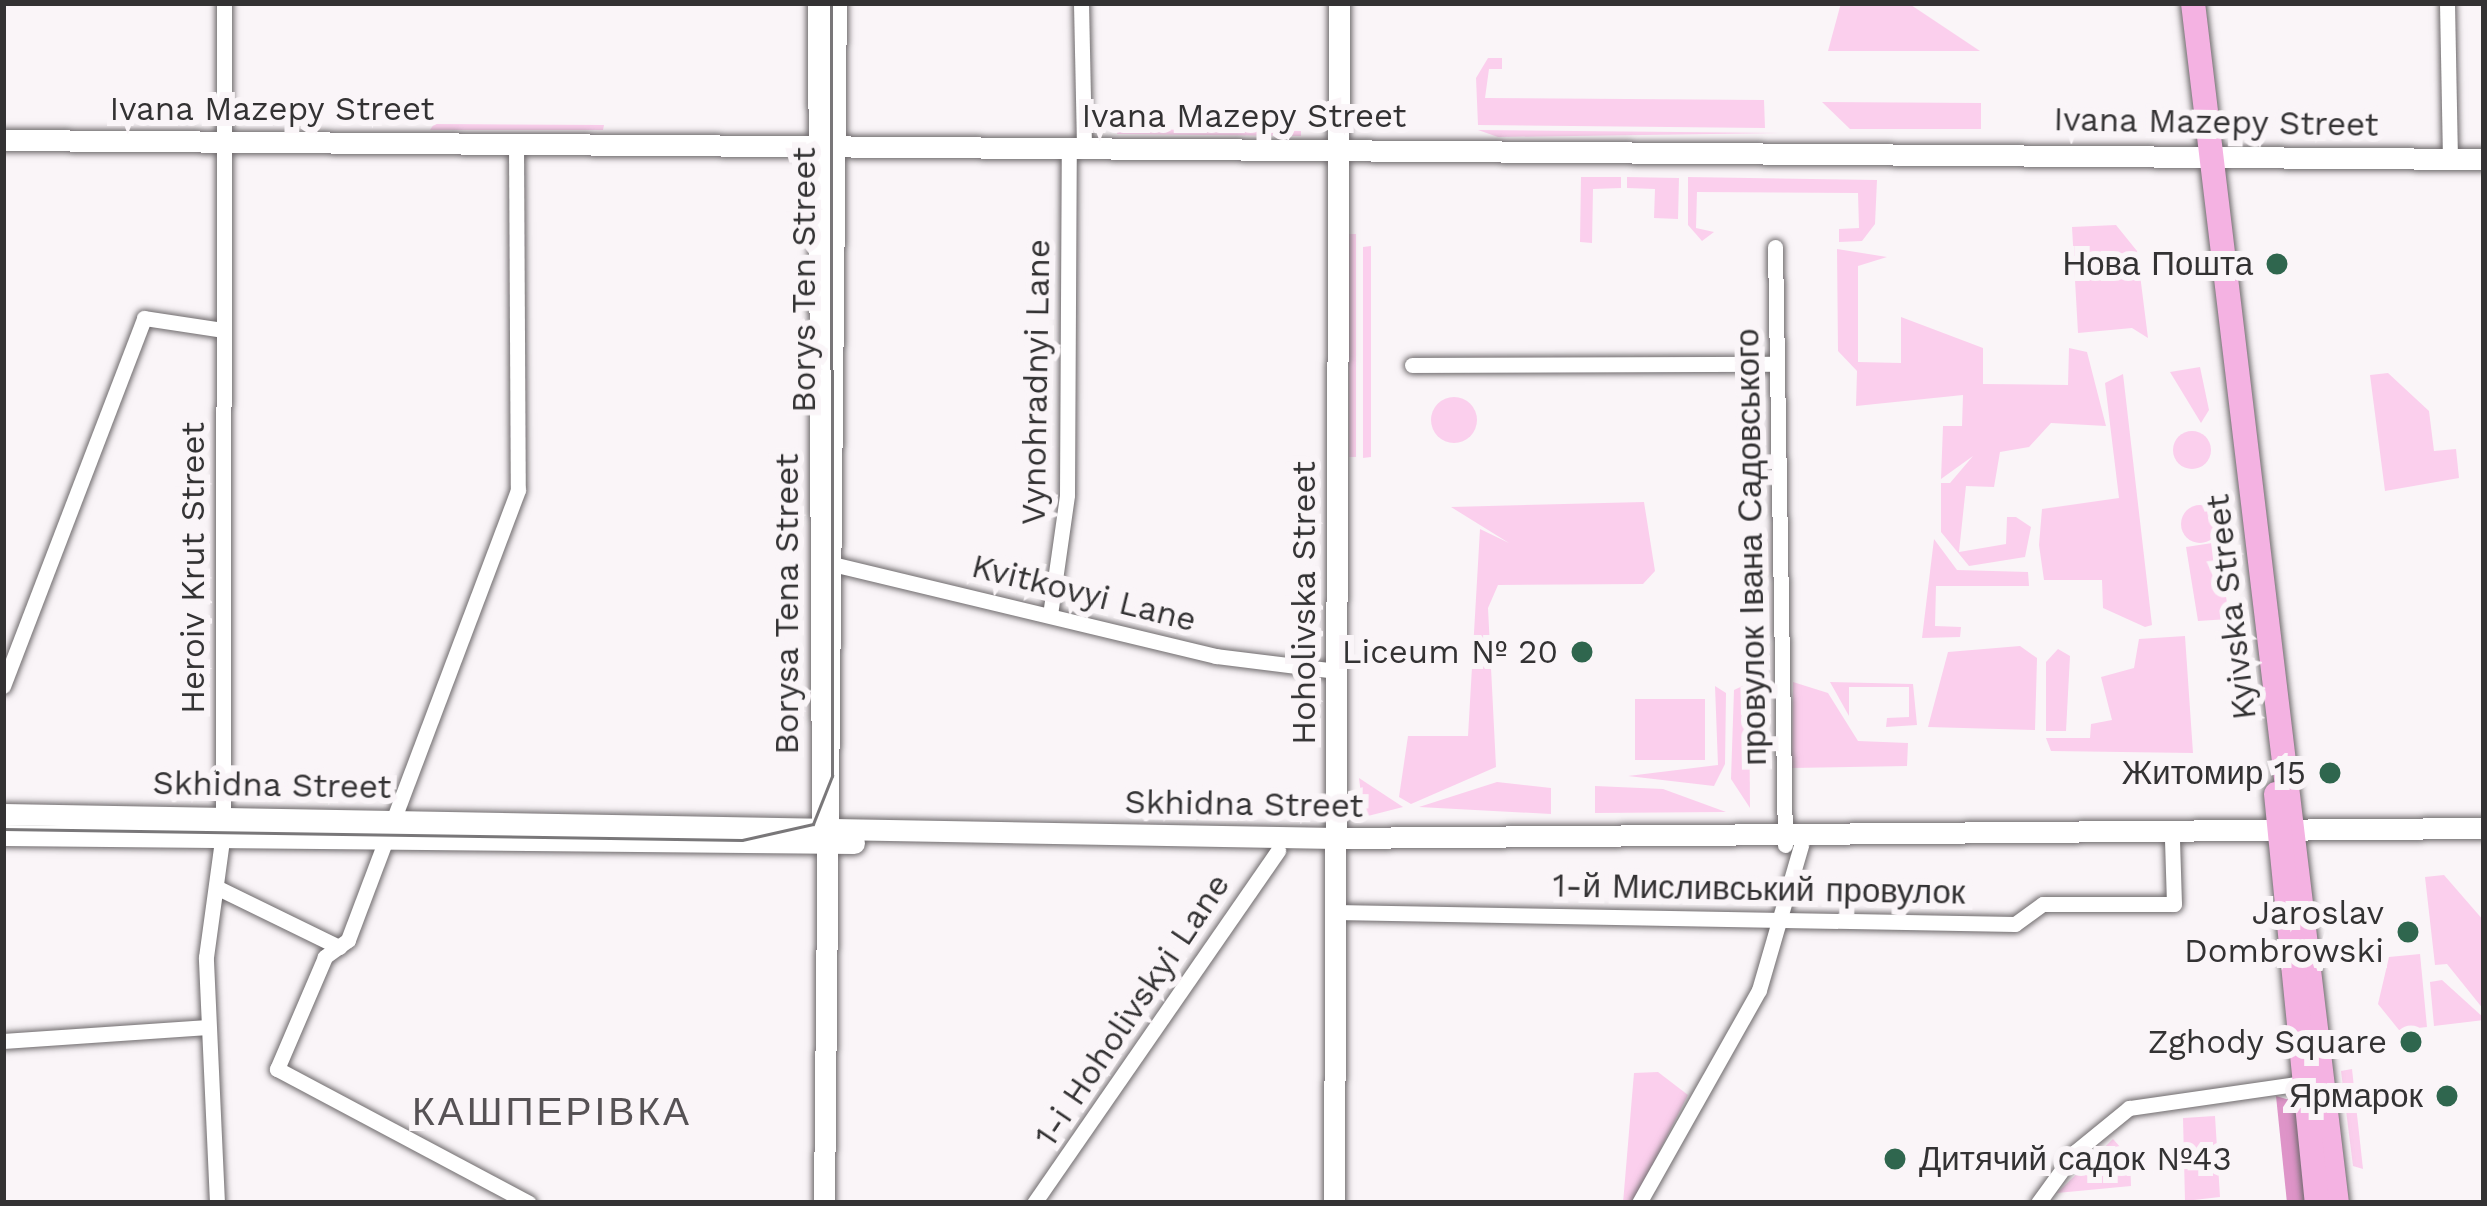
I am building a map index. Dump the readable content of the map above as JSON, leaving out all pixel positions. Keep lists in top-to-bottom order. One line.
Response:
{"streets":{"main road":["Kyivska Street"],"street":["Ivana Mazepy Street","Borys Ten Street","Vynohradnyi Lane","провулок Івана Садовського","Heroiv Krut Street","Kvitkovyi Lane","Hoholivska Street","Borysa Tena Street","Skhidna Street","1-й Мисливський провулок","1-i Hoholivskyi Lane"]},"crossings":[["Ivana Mazepy Street","Borys Ten Street"],["Ivana Mazepy Street","Vynohradnyi Lane"],["Ivana Mazepy Street","Heroiv Krut Street"],["Ivana Mazepy Street","Hoholivska Street"],["Ivana Mazepy Street","Kyivska Street"],["Borys Ten Street","Kvitkovyi Lane"],["Borys Ten Street","Borysa Tena Street"],["Vynohradnyi Lane","Kvitkovyi Lane"],["провулок Івана Садовського","Skhidna Street"],["провулок Івана Садовського","1-й Мисливський провулок"],["Heroiv Krut Street","Skhidna Street"],["Kvitkovyi Lane","Hoholivska Street"],["Kvitkovyi Lane","Borysa Tena Street"],["Hoholivska Street","Skhidna Street"],["Hoholivska Street","1-й Мисливський провулок"],["Borysa Tena Street","Skhidna Street"],["Kyivska Street","Skhidna Street"],["Skhidna Street","1-й Мисливський провулок"],["Skhidna Street","1-i Hoholivskyi Lane"]],"districts":["КАШПЕРІВКА"],"places":["Нова Пошта","Liceum № 20","Житомир 15","Jaroslav Dombrowski","Zghody Square","Ярмарок","Дитячий садок №43"]}
